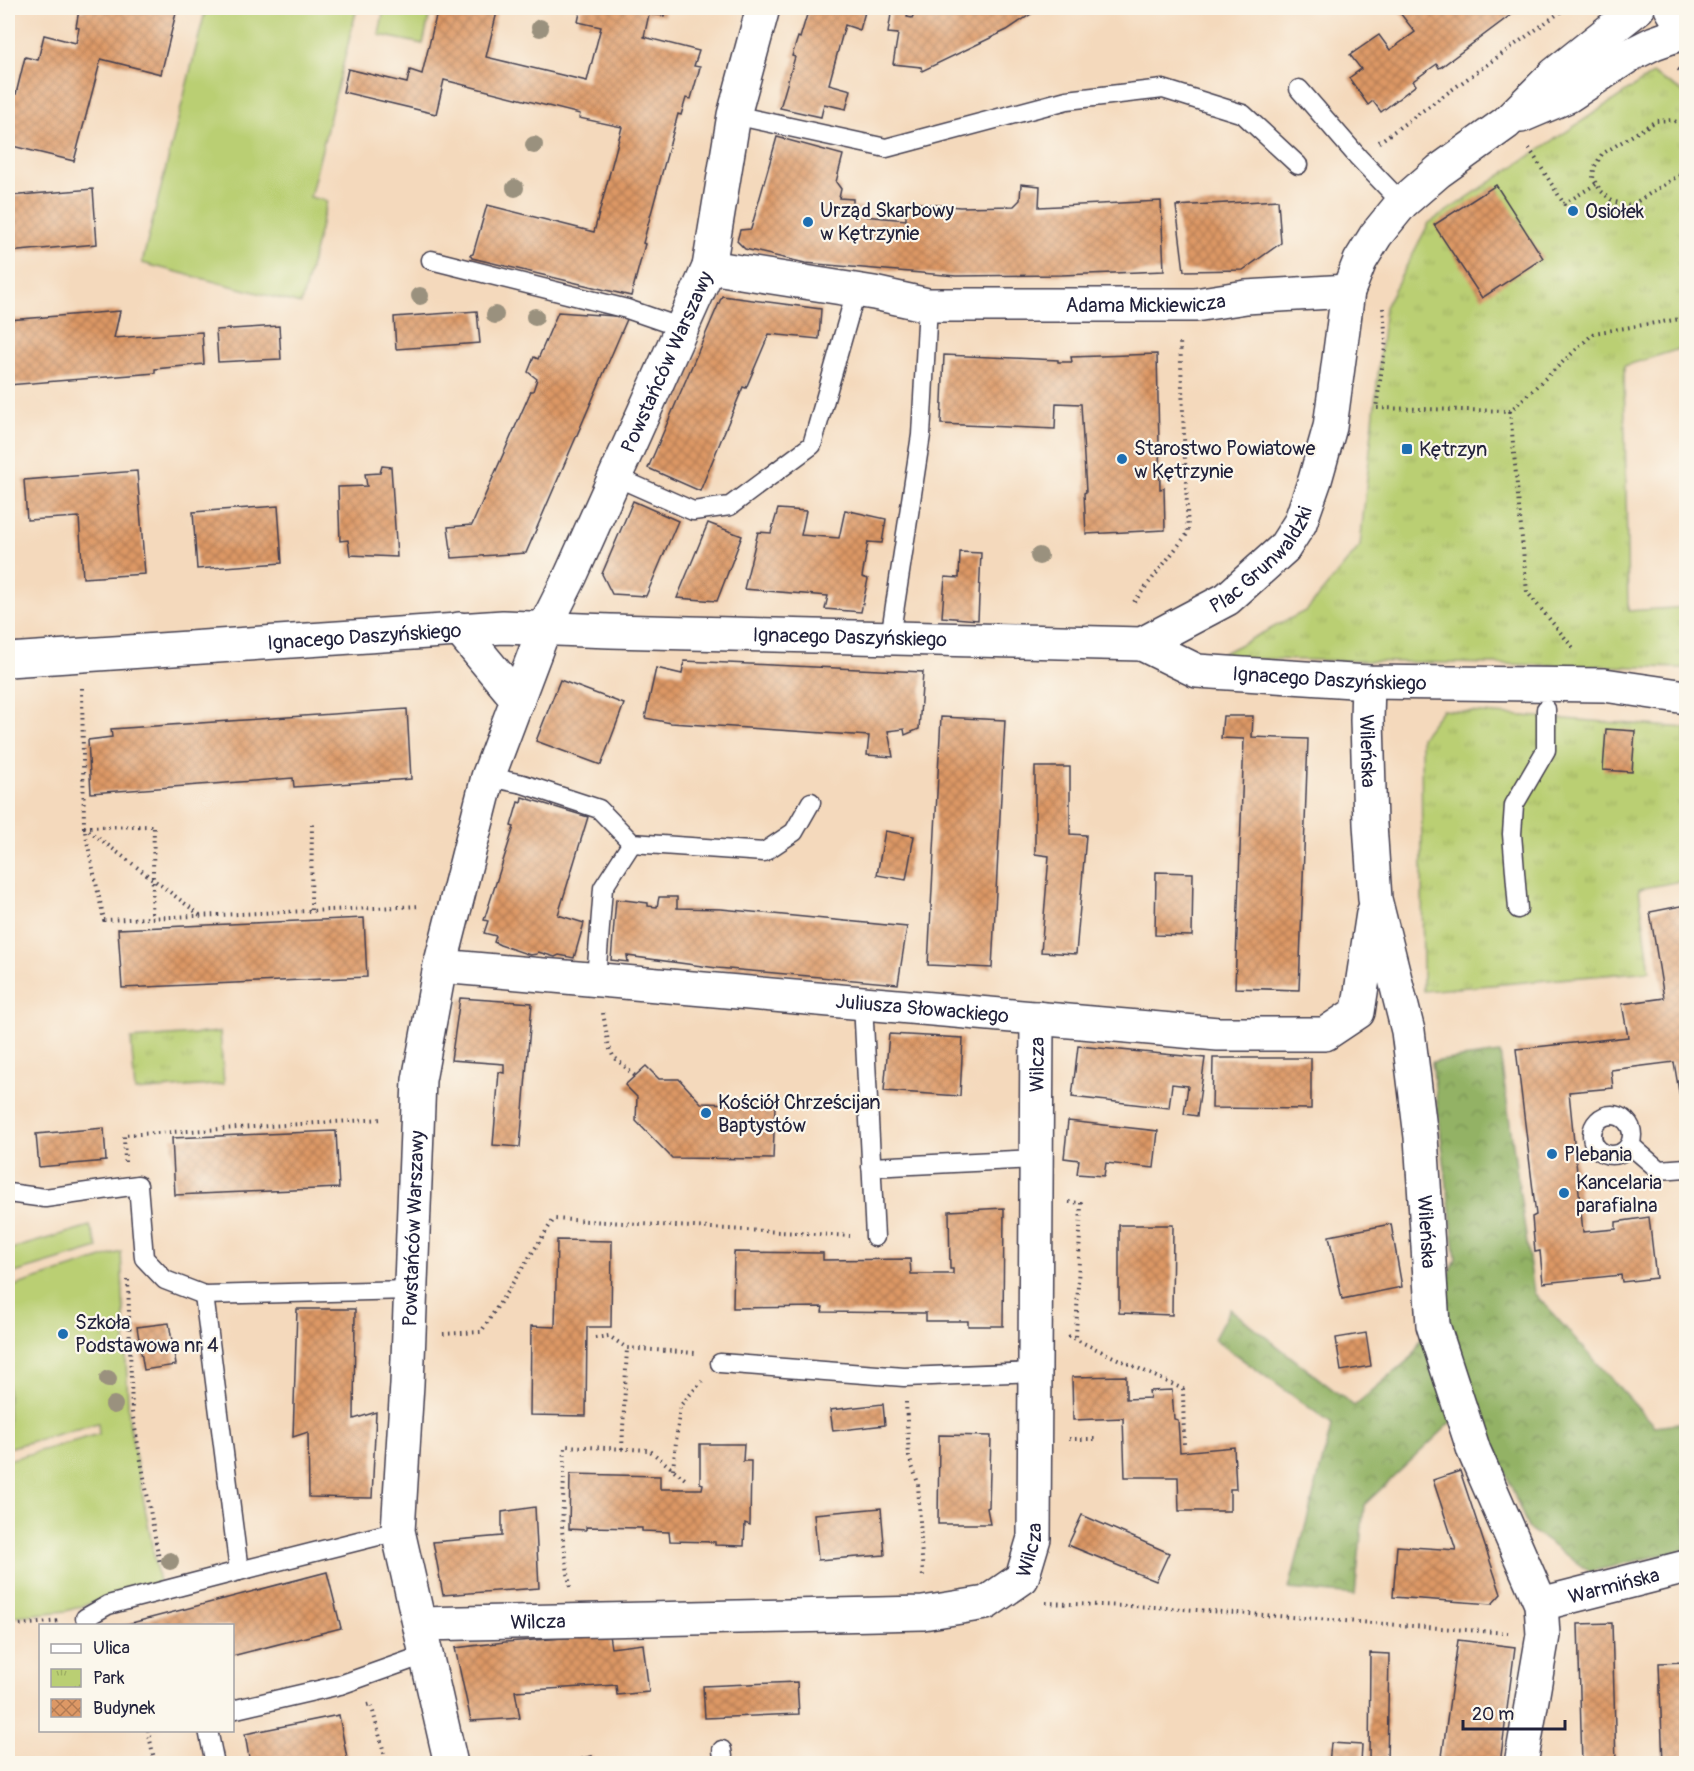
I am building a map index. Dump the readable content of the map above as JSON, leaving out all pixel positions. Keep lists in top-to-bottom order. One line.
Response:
{"streets":{"street":["Adama Mickiewicza","Powstańców Warszawy","Plac Grunwaldzki","Ignacego Daszyńskiego","Wileńska","Juliusza Słowackiego","Wilcza","Warmińska"]},"crossings":[["Adama Mickiewicza","Powstańców Warszawy"],["Adama Mickiewicza","Plac Grunwaldzki"],["Powstańców Warszawy","Ignacego Daszyńskiego"],["Powstańców Warszawy","Juliusza Słowackiego"],["Powstańców Warszawy","Wilcza"],["Plac Grunwaldzki","Ignacego Daszyńskiego"],["Ignacego Daszyńskiego","Wileńska"],["Wileńska","Juliusza Słowackiego"],["Wileńska","Warmińska"],["Juliusza Słowackiego","Wilcza"]],"places":{"other":["Osiołek","Urząd Skarbowy w Kętrzynie","Starostwo Powiatowe w Kętrzynie","Kościół Chrześcijan Baptystów","Plebania","Kancelaria parafialna","Szkoła Podstawowa nr 4"],"transit":["Kętrzyn"]},"legend":["Ulica","Park","Budynek"],"scale_bar":"20 m"}
